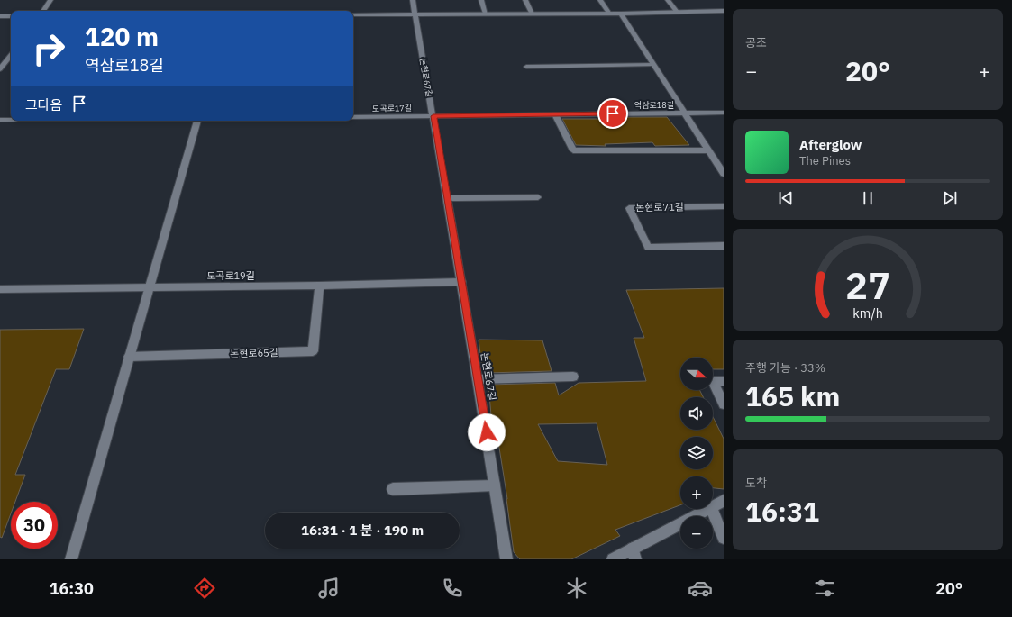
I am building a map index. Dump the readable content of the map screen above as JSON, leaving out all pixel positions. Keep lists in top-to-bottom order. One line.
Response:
{"streets":{"street":["논현로67길","역삼로18길","도곡로17길","논현로71길","도곡로19길","논현로65길"]},"crossings":[["논현로67길","역삼로18길"],["논현로67길","도곡로17길"],["논현로67길","도곡로19길"],["역삼로18길","도곡로17길"],["도곡로19길","논현로65길"]],"north":"right","page":{"tile":["공조",["주행 가능 · 33%","165 km"],["도착","16:31"]],"turn":["120 m","역삼로18길"],"heat":["−","20°","+"],"then":"그다음","song":["Afterglow","The Pines"],"map_buttons":["+","−"],"limit":"30","trip":"16:31 · 1 분 · 190 m","tabs":["16:30","20°"],"gauge":["27","km/h"]}}
